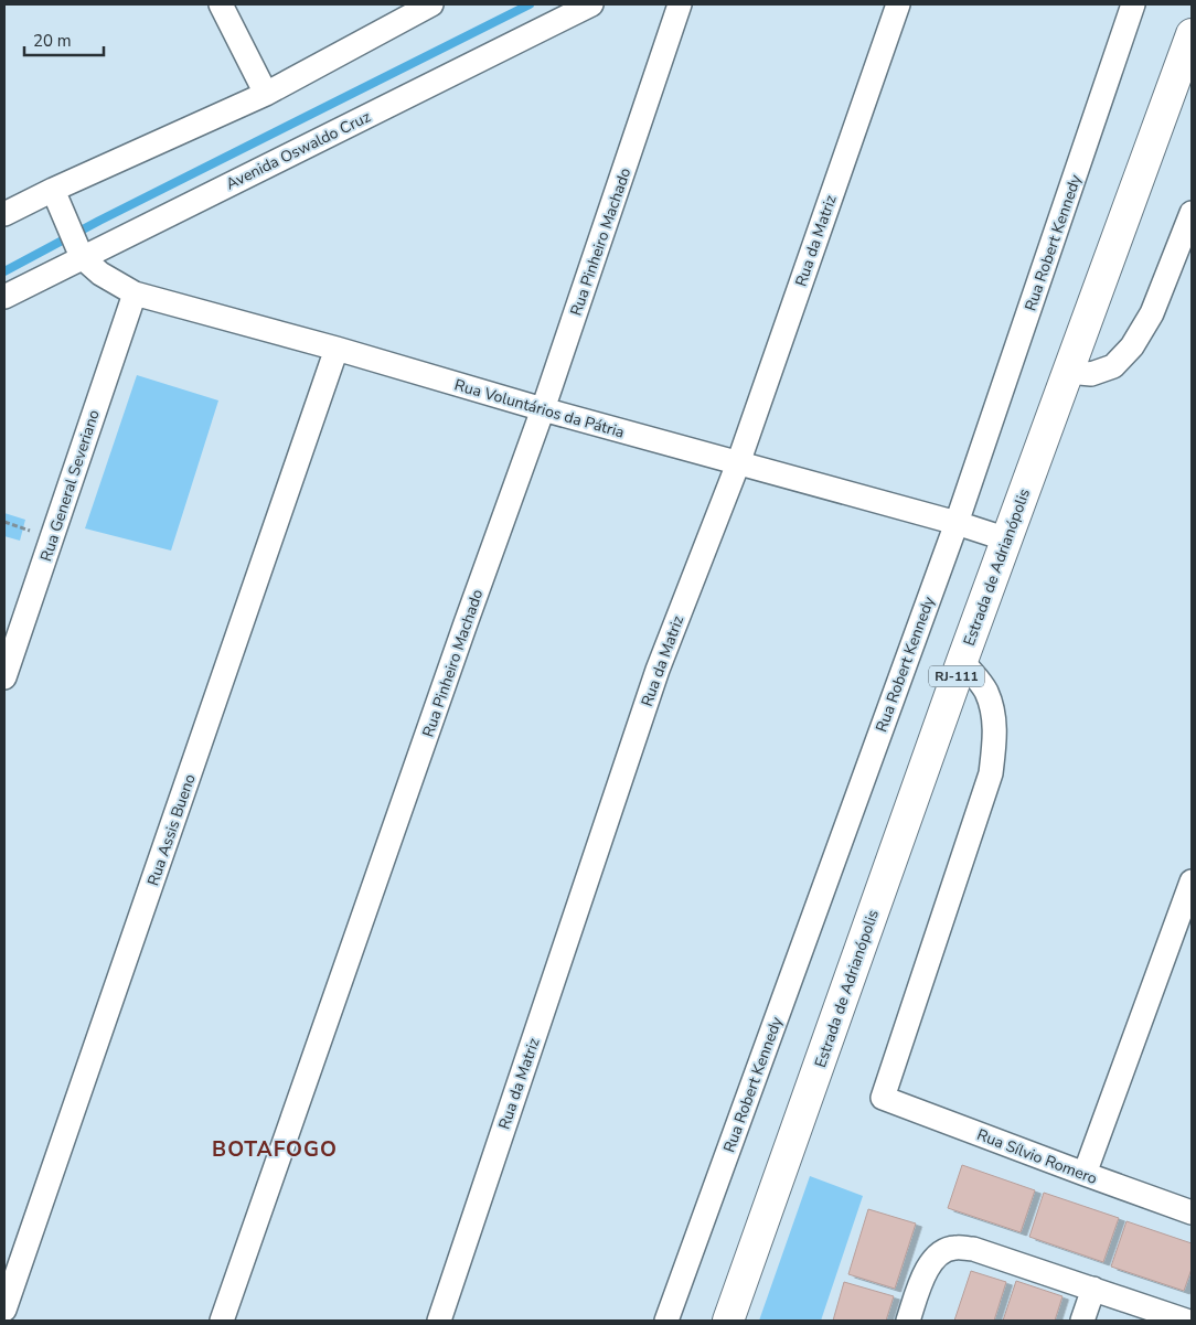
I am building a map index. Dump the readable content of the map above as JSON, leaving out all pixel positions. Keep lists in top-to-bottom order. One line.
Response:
{"streets":{"main road":["Estrada de Adrianópolis","RJ-111"],"street":["Avenida Oswaldo Cruz","Rua da Matriz","Rua Pinheiro Machado","Rua Robert Kennedy","Rua Voluntários da Pátria","Rua General Severiano","Rua Assis Bueno","Rua Sílvio Romero"]},"crossings":[["Avenida Oswaldo Cruz","Rua Voluntários da Pátria"],["Rua da Matriz","Rua Voluntários da Pátria"],["Rua Pinheiro Machado","Rua Voluntários da Pátria"],["Rua Robert Kennedy","Rua Voluntários da Pátria"],["Rua Voluntários da Pátria","Rua General Severiano"],["Rua Voluntários da Pátria","Estrada de Adrianópolis"],["Rua Voluntários da Pátria","Rua Assis Bueno"],["Estrada de Adrianópolis","Rua Sílvio Romero"]],"districts":["BOTAFOGO"],"scale_bar":"20 m"}
